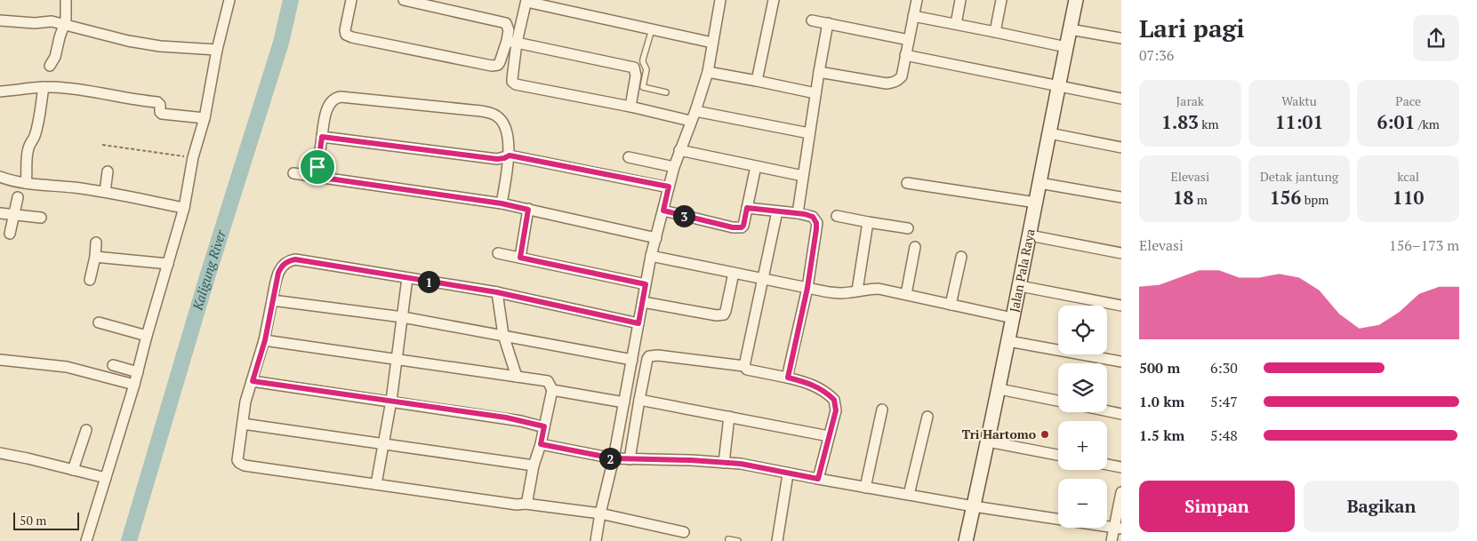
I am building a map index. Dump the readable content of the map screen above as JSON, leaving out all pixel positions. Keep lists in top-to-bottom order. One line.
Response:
{"streets":{"main road":["Jalan Pala Raya"]},"water":["Kaligung River"],"places":["Tri Hartomo"],"scale_bar":"50 m","page":{"heading":["Lari pagi","07:36"],"stats":[["Jarak","1.83 km"],["Waktu","11:01"],["Pace","6:01 /km"],["Elevasi","18 m"],["Detak jantung","156 bpm"],["kcal","110"]],"pins":["3","1","2"],"chart":["Elevasi","156–173 m"],"map_buttons":["+","−"],"list":[{"name":"500 m","note":"6:30"},{"name":"1.0 km","note":"5:47"},{"name":"1.5 km","note":"5:48"}],"buttons":["Simpan","Bagikan"],"scale":"50 m"}}
